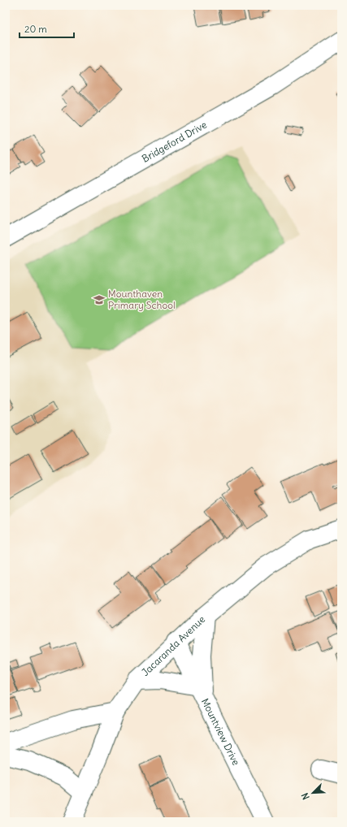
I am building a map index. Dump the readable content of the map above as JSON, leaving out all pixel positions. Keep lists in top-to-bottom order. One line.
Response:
{"streets":{"street":["Bridgeford Drive","Jacaranda Avenue","Mountview Drive"]},"crossings":[["Jacaranda Avenue","Mountview Drive"]],"places":{"school or university":["Mounthaven Primary School"]},"scale_bar":"20 m","north":"bottom left"}
